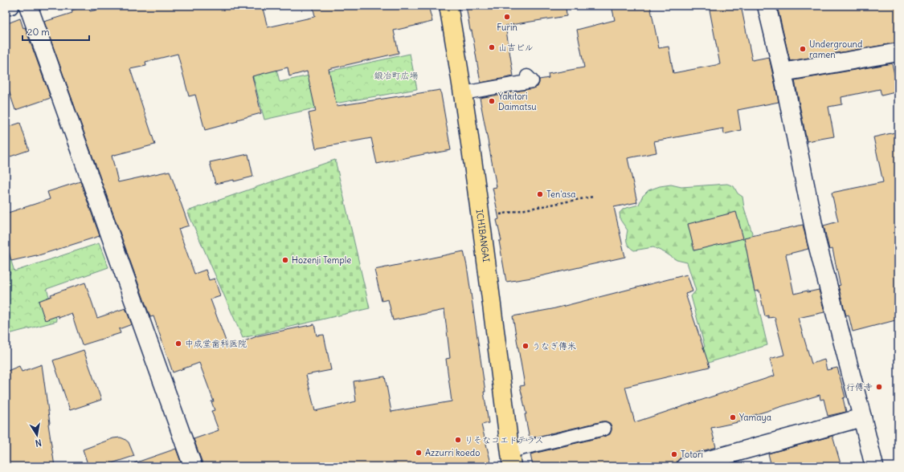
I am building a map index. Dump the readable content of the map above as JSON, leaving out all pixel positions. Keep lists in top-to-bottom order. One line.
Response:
{"streets":{"main road":["ICHIBANGAI"]},"parks":["鍛冶町広場"],"places":["Furin","山吉ビル","Underground ramen","Yakitori Daimatsu","Ten'asa","Hozenji Temple","中成堂歯科医院","うなぎ傳米","行傅寺","Yamaya","りそなコエドテラス","Azzurri koedo","Totori"],"scale_bar":"20 m","north":"bottom"}
